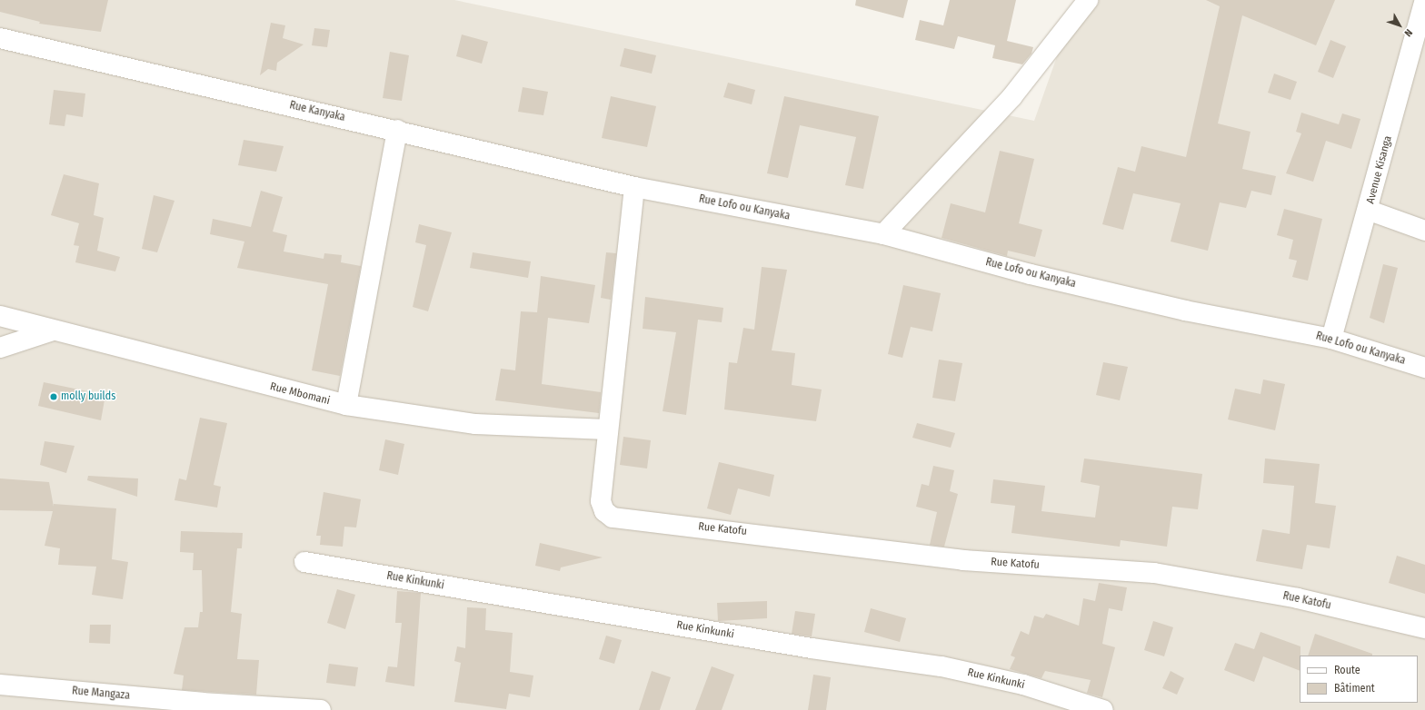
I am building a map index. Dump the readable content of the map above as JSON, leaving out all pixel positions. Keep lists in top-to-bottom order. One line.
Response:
{"streets":{"street":["Rue Kanyaka","Avenue Kisanga","Rue Lofo ou Kanyaka","Rue Mbomani","Rue Katofu","Rue Kinkunki","Rue Mangaza"]},"crossings":[["Rue Kanyaka","Rue Lofo ou Kanyaka"],["Avenue Kisanga","Rue Lofo ou Kanyaka"],["Rue Mbomani","Rue Katofu"]],"places":["molly builds"],"legend":["Route","Bâtiment"],"north":"bottom right"}
